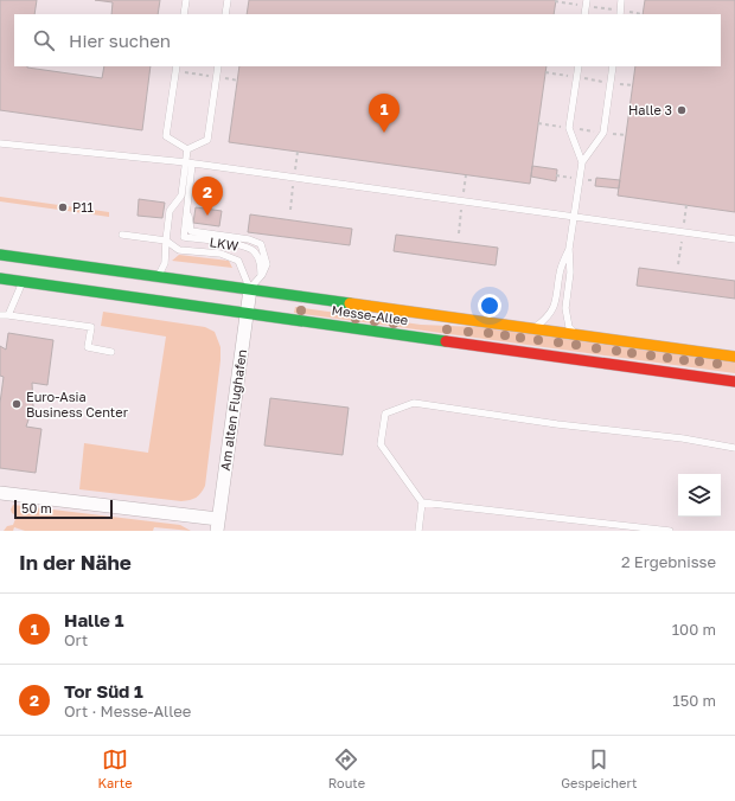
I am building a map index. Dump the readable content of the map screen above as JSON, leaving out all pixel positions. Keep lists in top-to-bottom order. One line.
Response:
{"streets":{"main road":["Messe-Allee"],"street":["Am alten Flughafen"],"lane":["LKW"]},"crossings":[["Messe-Allee","Am alten Flughafen"]],"places":["Halle 3","P11","Euro-Asia Business Center"],"scale_bar":"50 m","page":{"search":"Hier suchen","pins":["1","2"],"scale":"50 m","heading":["In der Nähe","2 Ergebnisse"],"list":[{"mark":"1","name":"Halle 1","note":"Ort","value":"100 m"},{"mark":"2","name":"Tor Süd 1","note":"Ort · Messe-Allee","value":"150 m"}],"nav":["Karte","Route","Gespeichert"]}}
